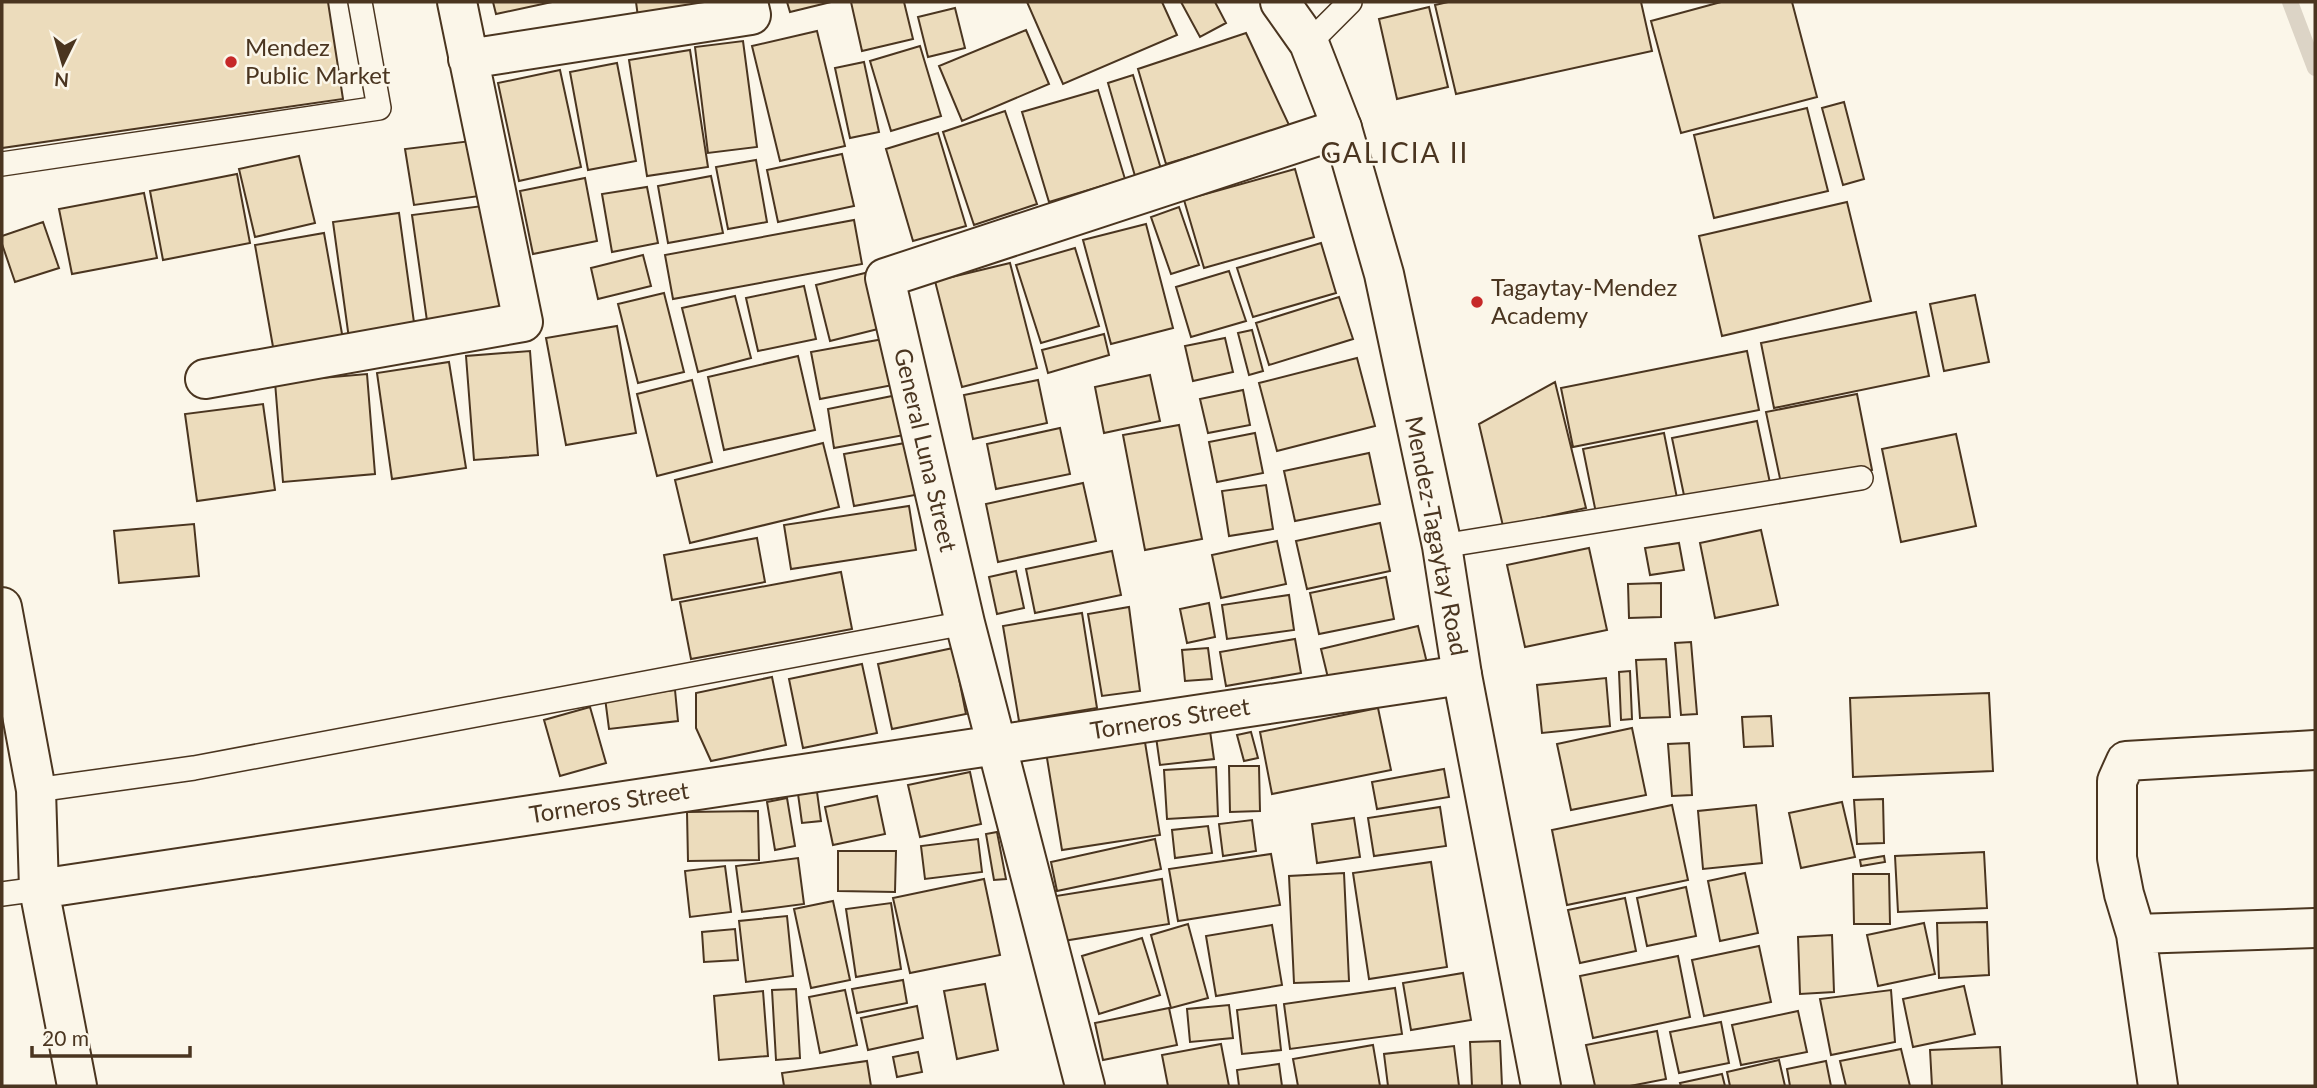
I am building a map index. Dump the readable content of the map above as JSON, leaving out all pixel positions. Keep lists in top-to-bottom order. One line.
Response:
{"streets":{"street":["General Luna Street","Mendez-Tagaytay Road","Torneros Street"]},"crossings":[["General Luna Street","Mendez-Tagaytay Road"],["General Luna Street","Torneros Street"],["Mendez-Tagaytay Road","Torneros Street"]],"districts":["GALICIA II"],"places":["Mendez Public Market","Tagaytay-Mendez Academy"],"scale_bar":"20 m","north":"bottom"}
